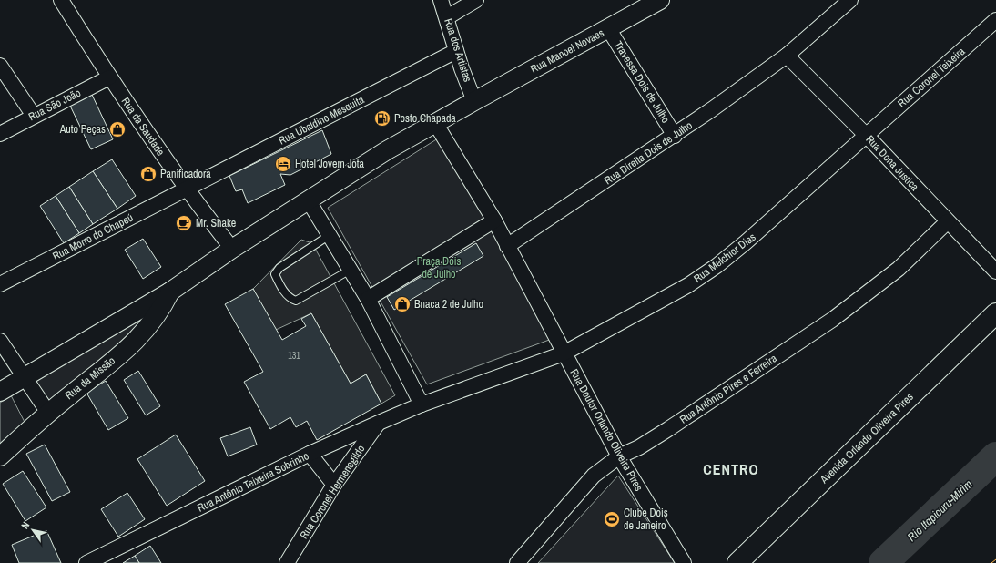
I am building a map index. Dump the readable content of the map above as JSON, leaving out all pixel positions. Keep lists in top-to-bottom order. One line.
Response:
{"streets":{"main road":["Avenida Orlando Oliveira Pires"],"street":["Rua dos Artistas","Rua Manoel Novaes","Rua Coronel Teixeira","Travessa Dois de Julho","Rua São João","Rua Ubaldino Mesquita","Rua da Saudade","Rua Direita Dois de Julho","Rua Dona Justica","Rua Morro do Chapeú","Rua Melchior Dias","Rua da Missão","Rua Antônio Pires e Ferreira","Rua Doutor Orlando Oliveira Pires","Rua Antônio Teixeira Sobrinho","Rua Coronel Hermenegildo"]},"crossings":[["Rua dos Artistas","Rua Manoel Novaes"],["Rua dos Artistas","Rua Ubaldino Mesquita"],["Rua Manoel Novaes","Travessa Dois de Julho"],["Rua Coronel Teixeira","Rua Dona Justica"],["Rua Coronel Teixeira","Rua Melchior Dias"],["Travessa Dois de Julho","Rua Direita Dois de Julho"],["Rua São João","Rua da Saudade"],["Rua Ubaldino Mesquita","Rua da Saudade"],["Rua Ubaldino Mesquita","Rua Morro do Chapeú"],["Rua da Saudade","Rua Morro do Chapeú"],["Rua da Saudade","Rua da Missão"],["Rua Direita Dois de Julho","Rua Dona Justica"],["Rua Dona Justica","Rua Melchior Dias"],["Rua Dona Justica","Rua Antônio Pires e Ferreira"],["Rua Melchior Dias","Rua Doutor Orlando Oliveira Pires"],["Rua Antônio Pires e Ferreira","Rua Doutor Orlando Oliveira Pires"],["Rua Antônio Teixeira Sobrinho","Rua Coronel Hermenegildo"]],"districts":["CENTRO"],"water":["Rio Itapicuru-Mirim"],"parks":["Praça Dois de Julho"],"places":{"fuel station":["Posto Chapada"],"shop":["Auto Peças","Panificadora","Bnaca 2 de Julho"],"hotel":["Hotel Jovem Jota"],"cafe":["Mr. Shake"],"sports":["Clube Dois de Janeiro"]},"house_numbers":["131"],"north":"top left"}
